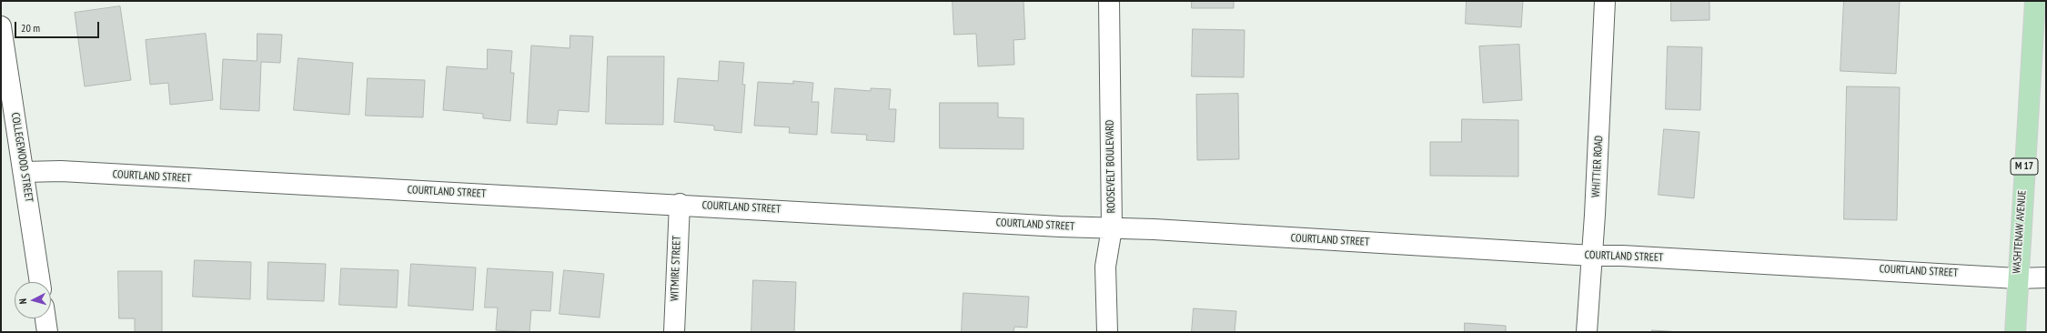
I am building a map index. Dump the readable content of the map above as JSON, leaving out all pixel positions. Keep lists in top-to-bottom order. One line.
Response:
{"streets":{"main road":["M 17","WASHTENAW AVENUE"],"street":["COLLEGEWOOD STREET","ROOSEVELT BOULEVARD","WHITTIER ROAD","COURTLAND STREET","WITMIRE STREET"]},"crossings":[["COLLEGEWOOD STREET","COURTLAND STREET"],["ROOSEVELT BOULEVARD","COURTLAND STREET"],["WHITTIER ROAD","COURTLAND STREET"],["COURTLAND STREET","WASHTENAW AVENUE"],["COURTLAND STREET","WITMIRE STREET"]],"scale_bar":"20 m","north":"left"}
